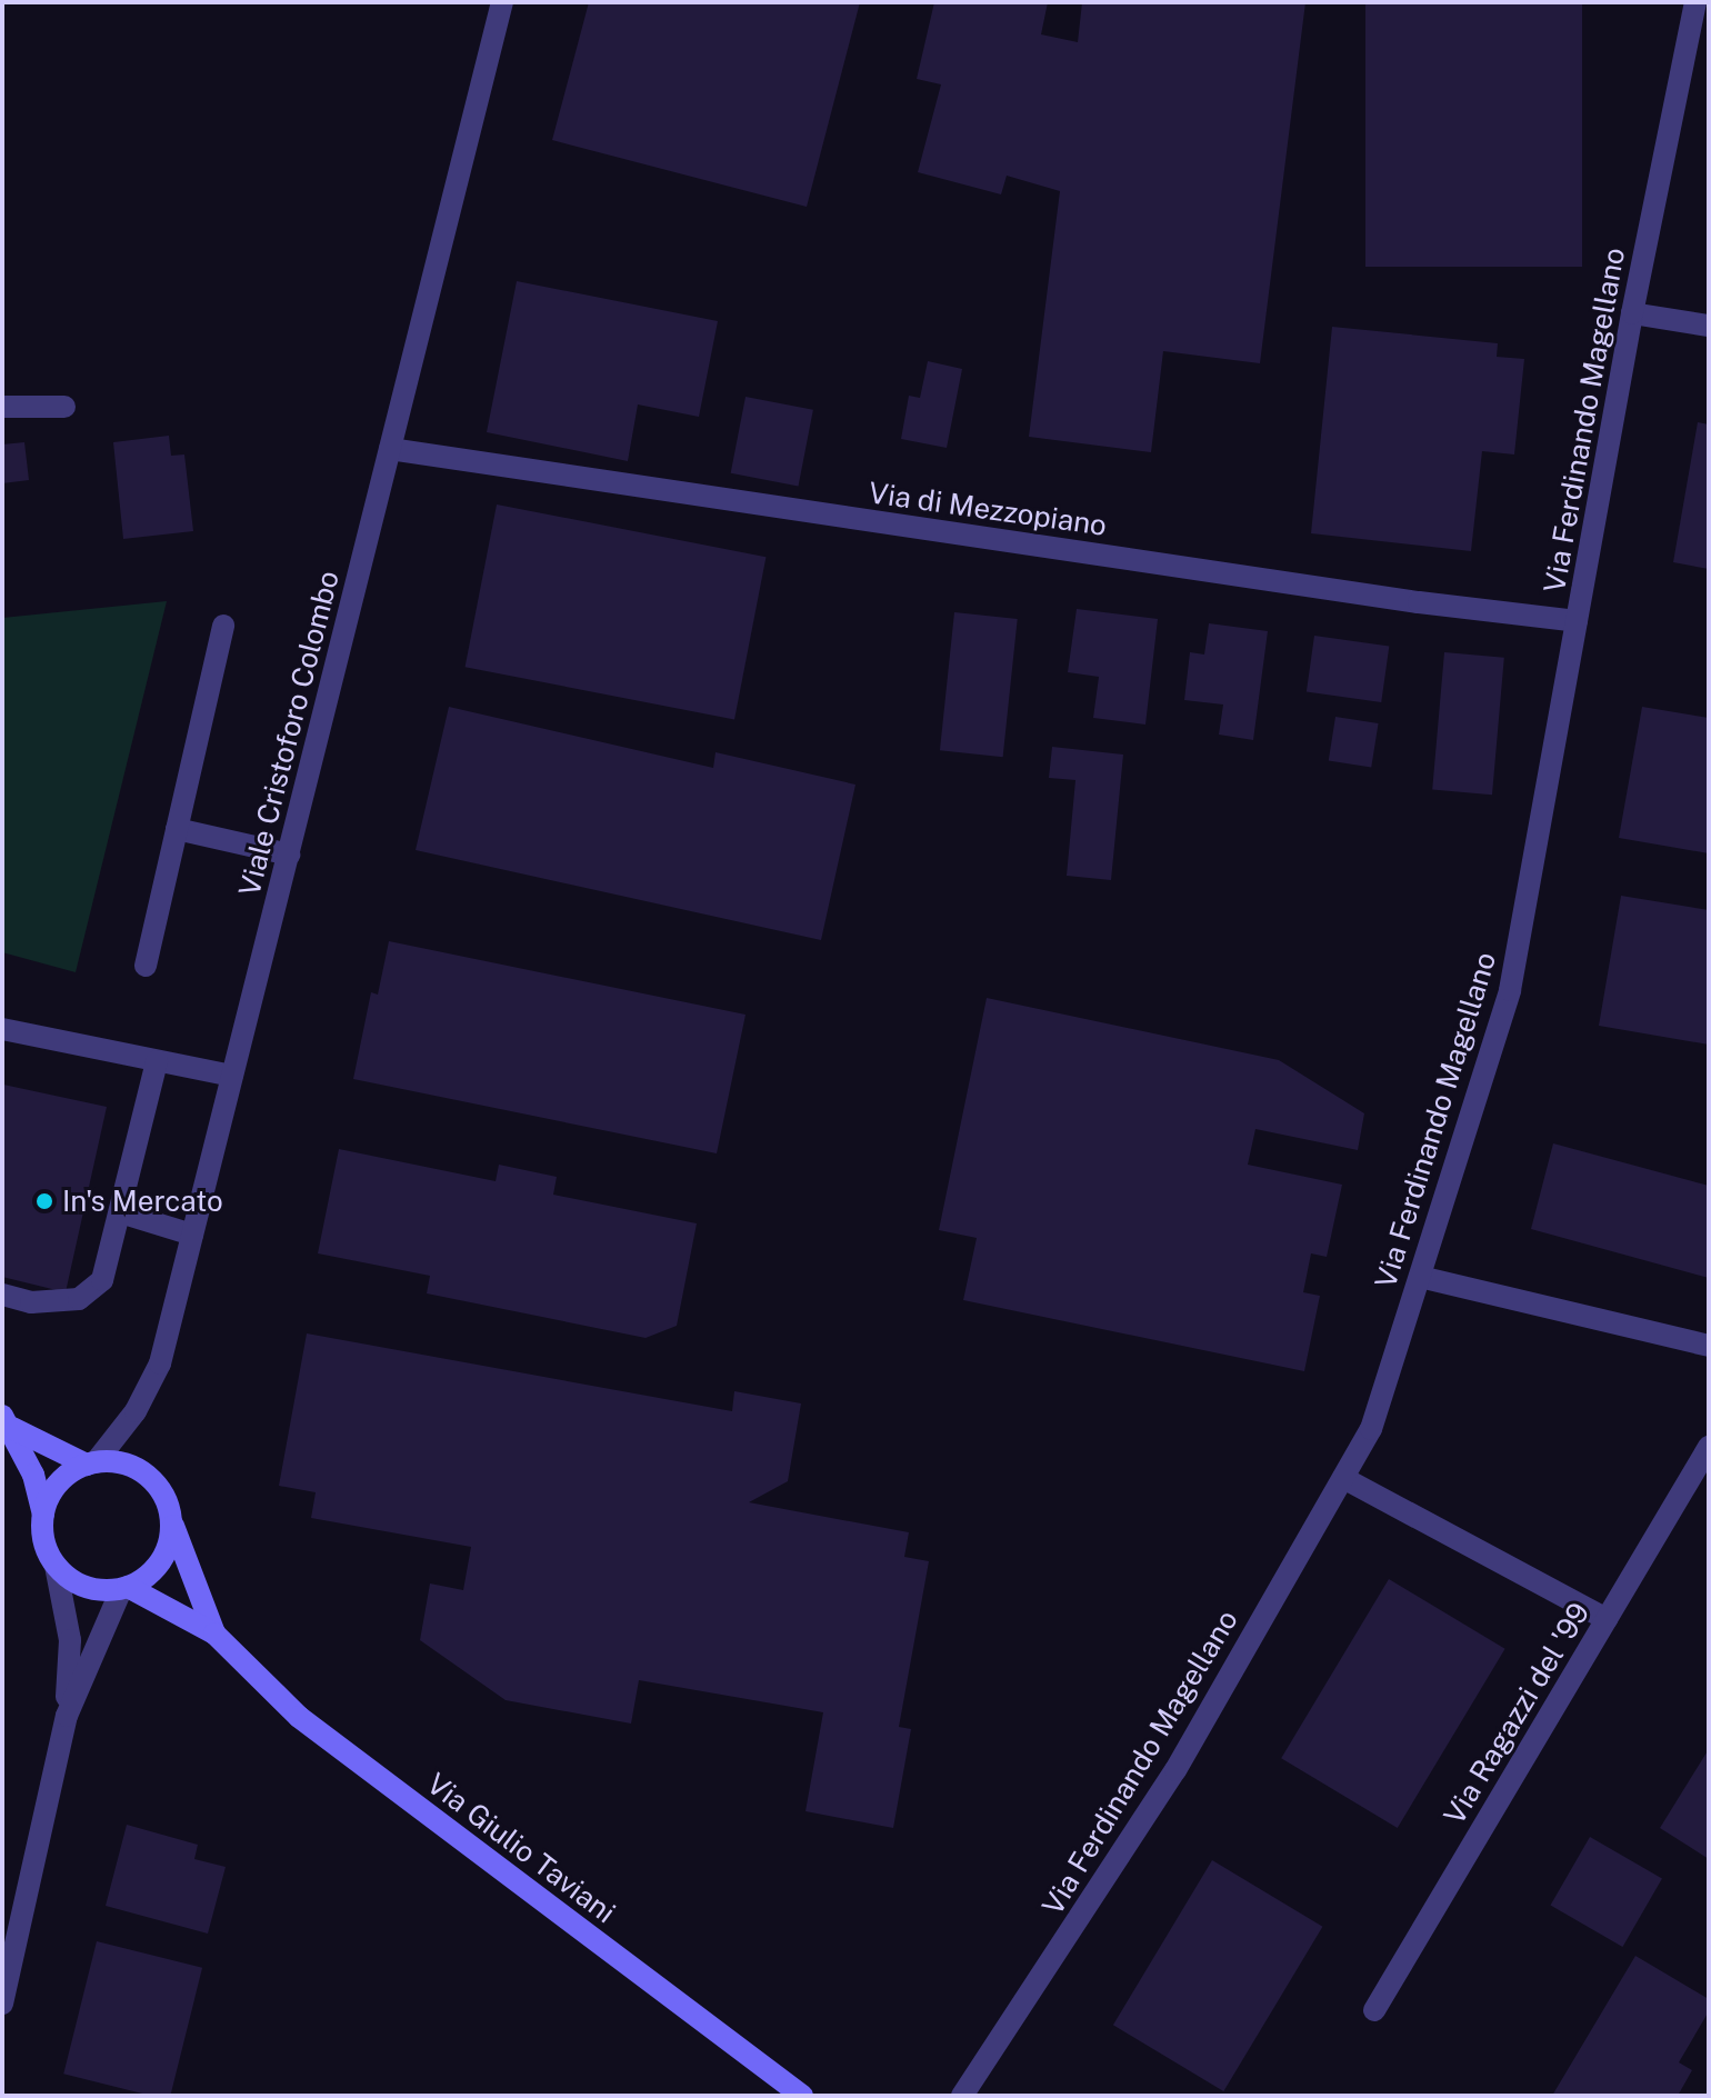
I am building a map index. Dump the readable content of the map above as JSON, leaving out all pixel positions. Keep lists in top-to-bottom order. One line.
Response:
{"streets":{"main road":["Viale Cristoforo Colombo","Via Giulio Taviani"],"street":["Via Ferdinando Magellano","Via di Mezzopiano","Via Ragazzi del '99"]},"crossings":[["Via Ferdinando Magellano","Via di Mezzopiano"],["Via di Mezzopiano","Viale Cristoforo Colombo"],["Viale Cristoforo Colombo","Via Giulio Taviani"]],"places":["In's Mercato"]}
